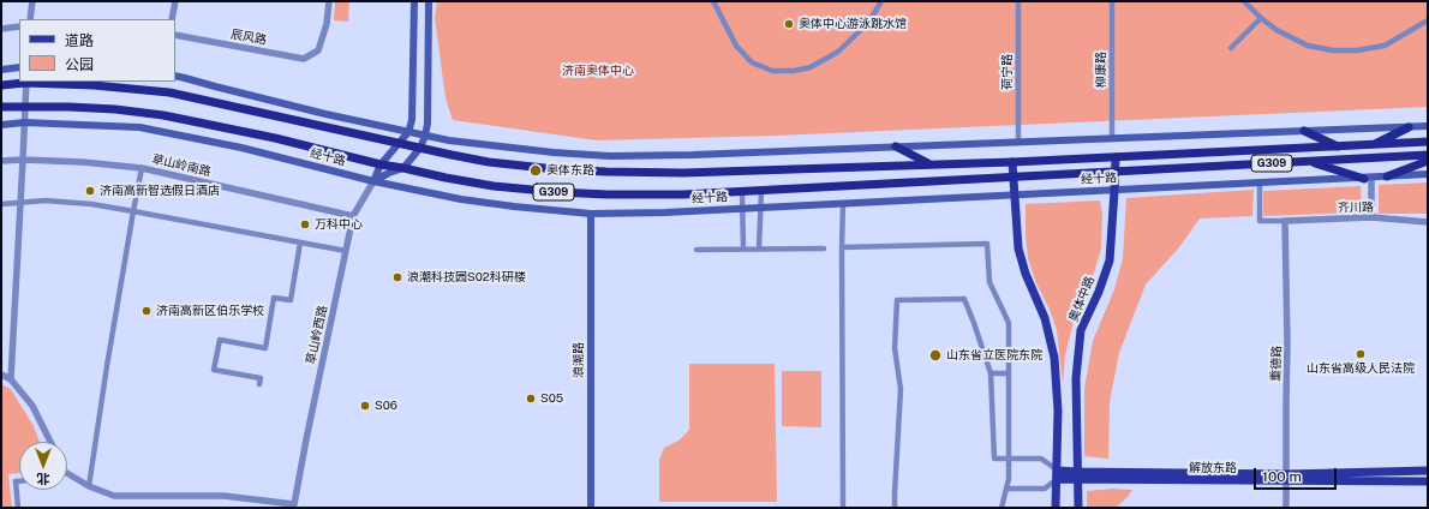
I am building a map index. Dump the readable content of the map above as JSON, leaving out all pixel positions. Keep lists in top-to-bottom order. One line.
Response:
{"streets":{"highway":["经十路","G309"],"main road":["奥体中路","浪潮路","解放东路"],"street":["辰风路","柳康路","荷宁路","草山岭南路","齐川路","草山岭西路","重德路"]},"crossings":[["经十路","奥体中路"],["经十路","草山岭西路"],["经十路","浪潮路"],["草山岭南路","草山岭西路"],["齐川路","重德路"],["奥体中路","解放东路"],["重德路","解放东路"]],"parks":["济南奥体中心"],"places":["奥体中心游泳跳水馆","奥体东路","济南高新智选假日酒店","万科中心","浪潮科技园S02科研楼","济南高新区伯乐学校","山东省高级人民法院","山东省立医院东院","S05","S06"],"legend":["道路","公园"],"scale_bar":"100 m","north":"bottom"}
